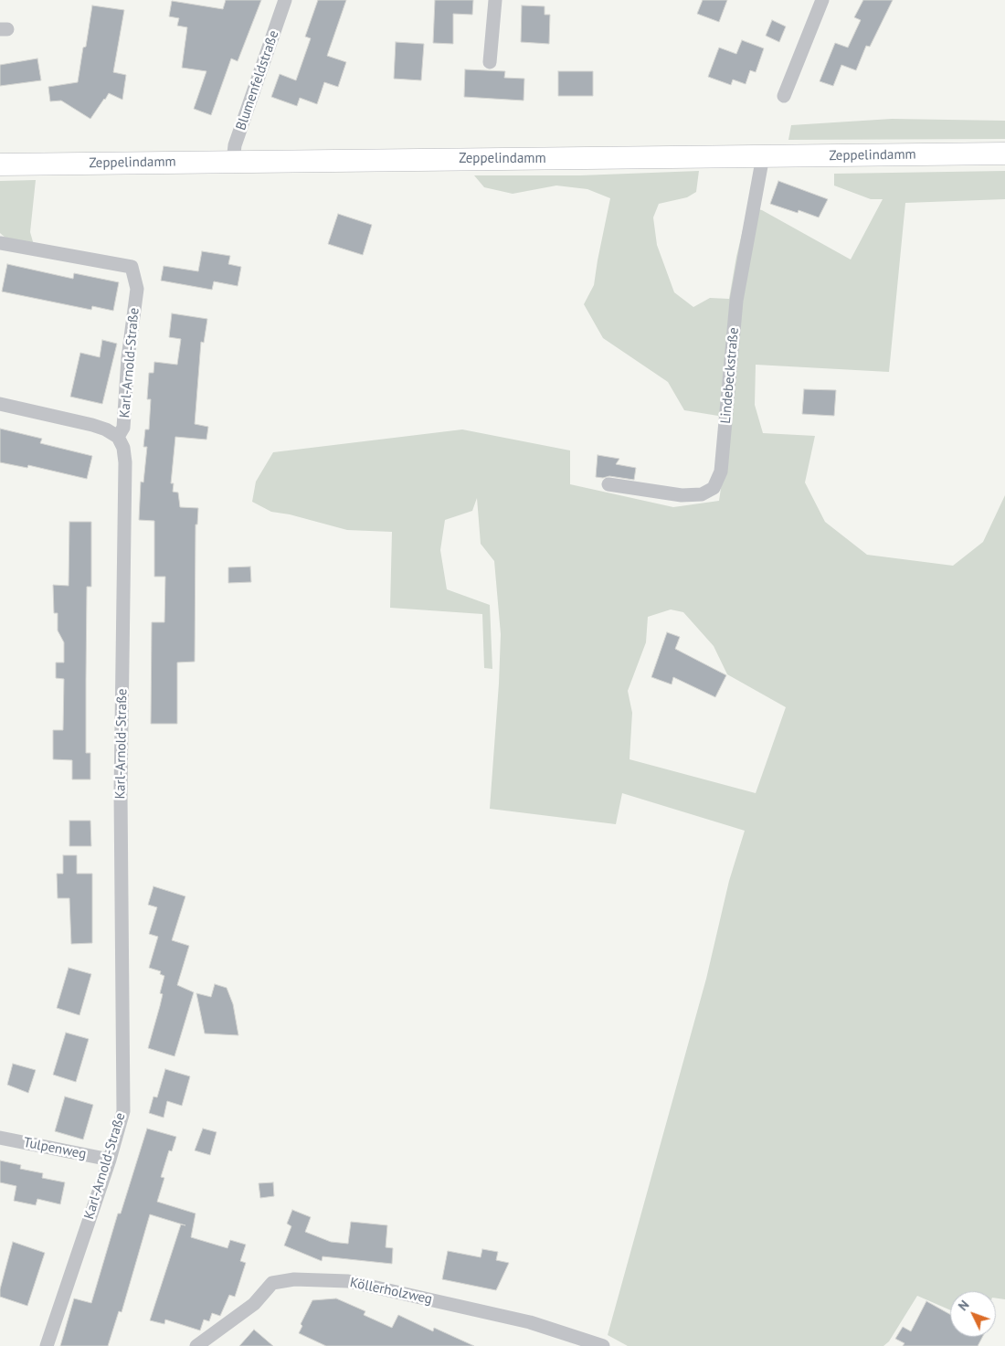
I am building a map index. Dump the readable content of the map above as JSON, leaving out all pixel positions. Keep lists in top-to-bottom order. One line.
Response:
{"streets":{"main road":["Zeppelindamm"],"street":["Blumenfeldstraße","Karl-Arnold-Straße","Lindebeckstraße","Tulpenweg","Köllerholzweg"]},"crossings":[["Blumenfeldstraße","Zeppelindamm"],["Zeppelindamm","Lindebeckstraße"],["Karl-Arnold-Straße","Tulpenweg"]],"north":"top left"}
